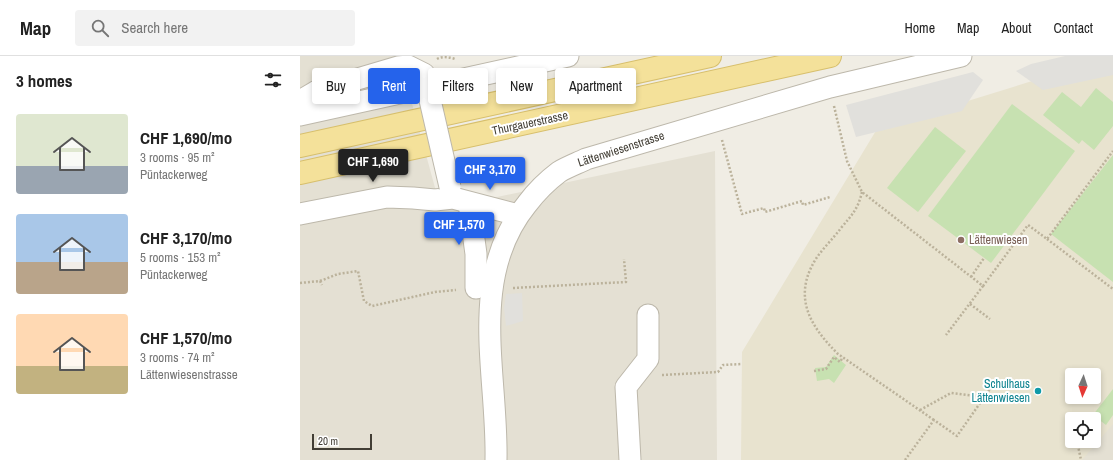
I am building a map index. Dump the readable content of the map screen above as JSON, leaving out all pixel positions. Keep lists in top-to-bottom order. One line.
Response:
{"streets":{"main road":["Thurgauerstrasse"],"street":["Lättenwiesenstrasse"]},"places":["Lättenwiesen","Schulhaus Lättenwiesen"],"scale_bar":"20 m","north":"bottom","page":{"header":"Map","search":"Search here","nav":["Home","Map","About","Contact"],"heading":"3 homes","chip":["Buy","Rent","Filters","New","Apartment"],"list":[{"name":"CHF 1,690/mo","note":"3 rooms · 95 m² · Püntackerweg"},{"name":"CHF 3,170/mo","note":"5 rooms · 153 m² · Püntackerweg"},{"name":"CHF 1,570/mo","note":"3 rooms · 74 m² · Lättenwiesenstrasse"}],"price":["CHF 1,690","CHF 3,170","CHF 1,570"],"scale":"20 m"}}
